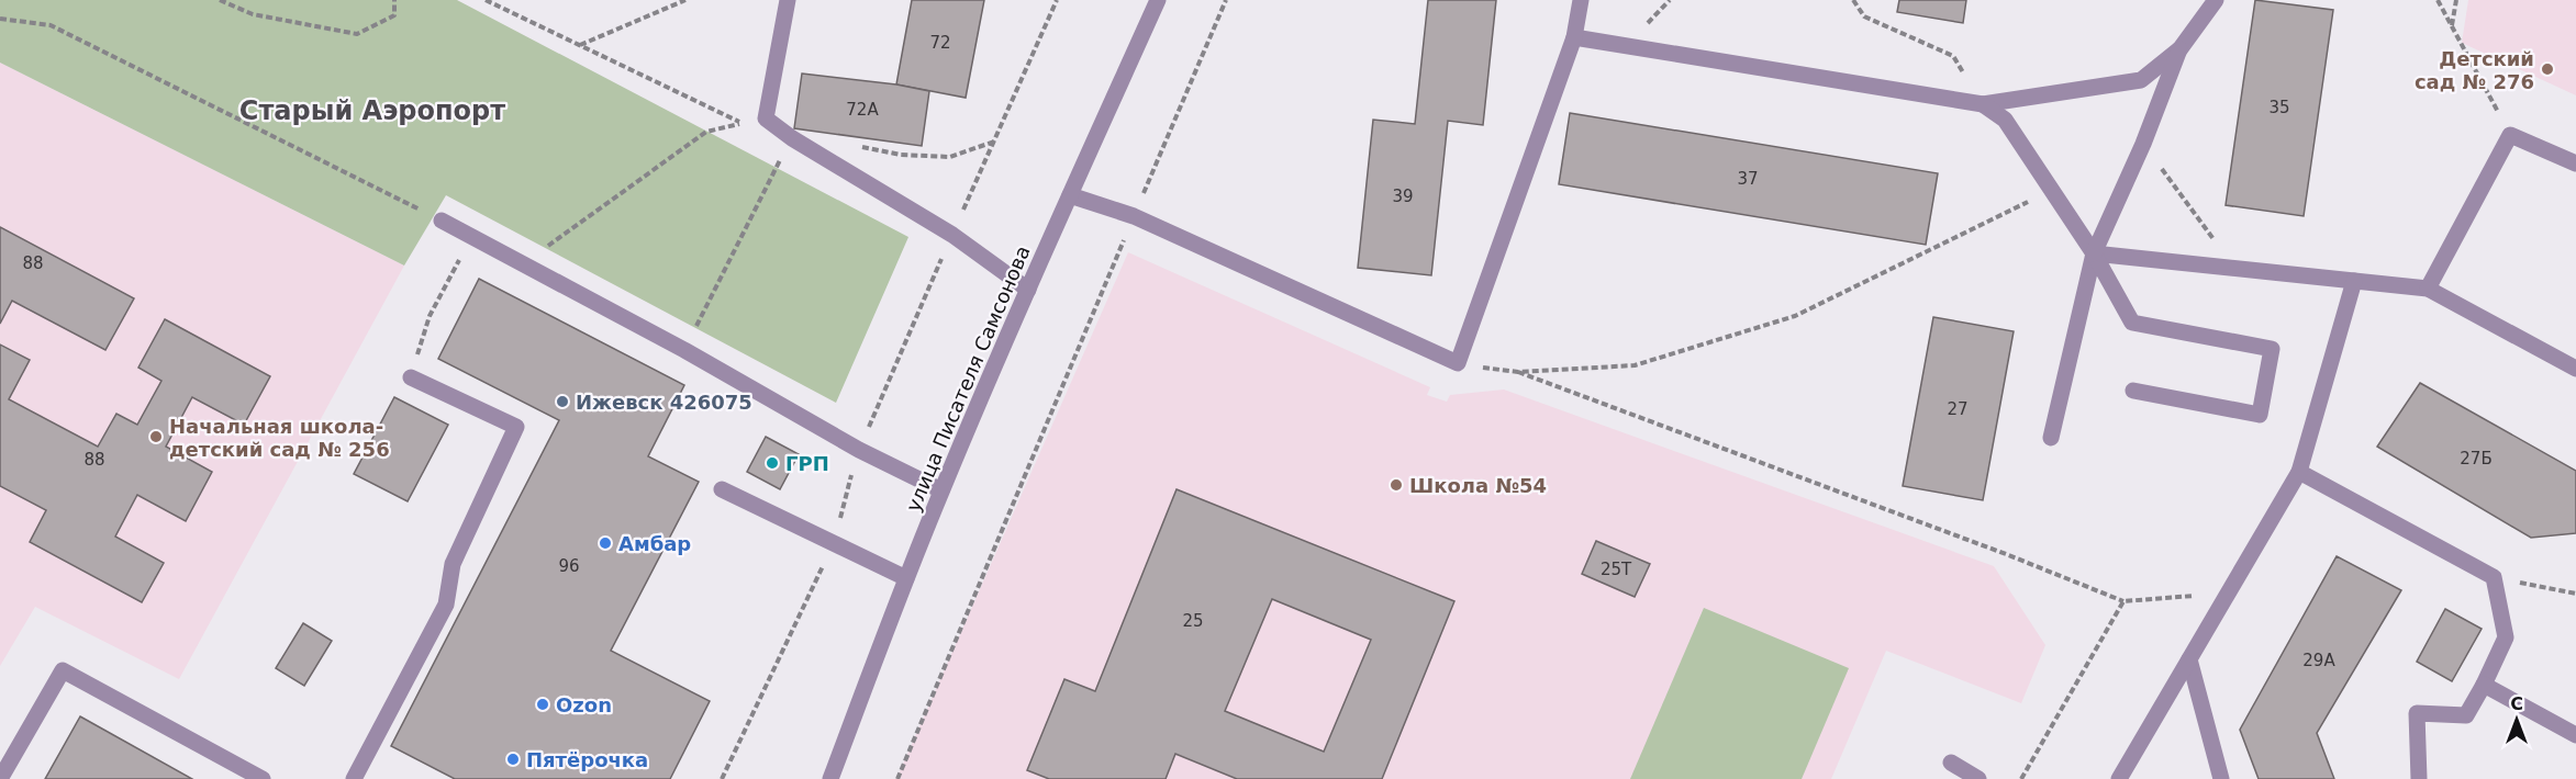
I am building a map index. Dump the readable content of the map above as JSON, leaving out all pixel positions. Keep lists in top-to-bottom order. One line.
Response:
{"streets":{"street":["улица Писателя Самсонова"]},"districts":["Старый Аэропорт"],"places":["Детский сад № 276","Ижевск 426075","Начальная школа- детский сад № 256","ГРП","Школа №54","Амбар","Ozon","Пятёрочка"],"house_numbers":["72","35","72А","37","39","88","27","27Б","88","96","25Т","25","29А"],"north":"top"}
